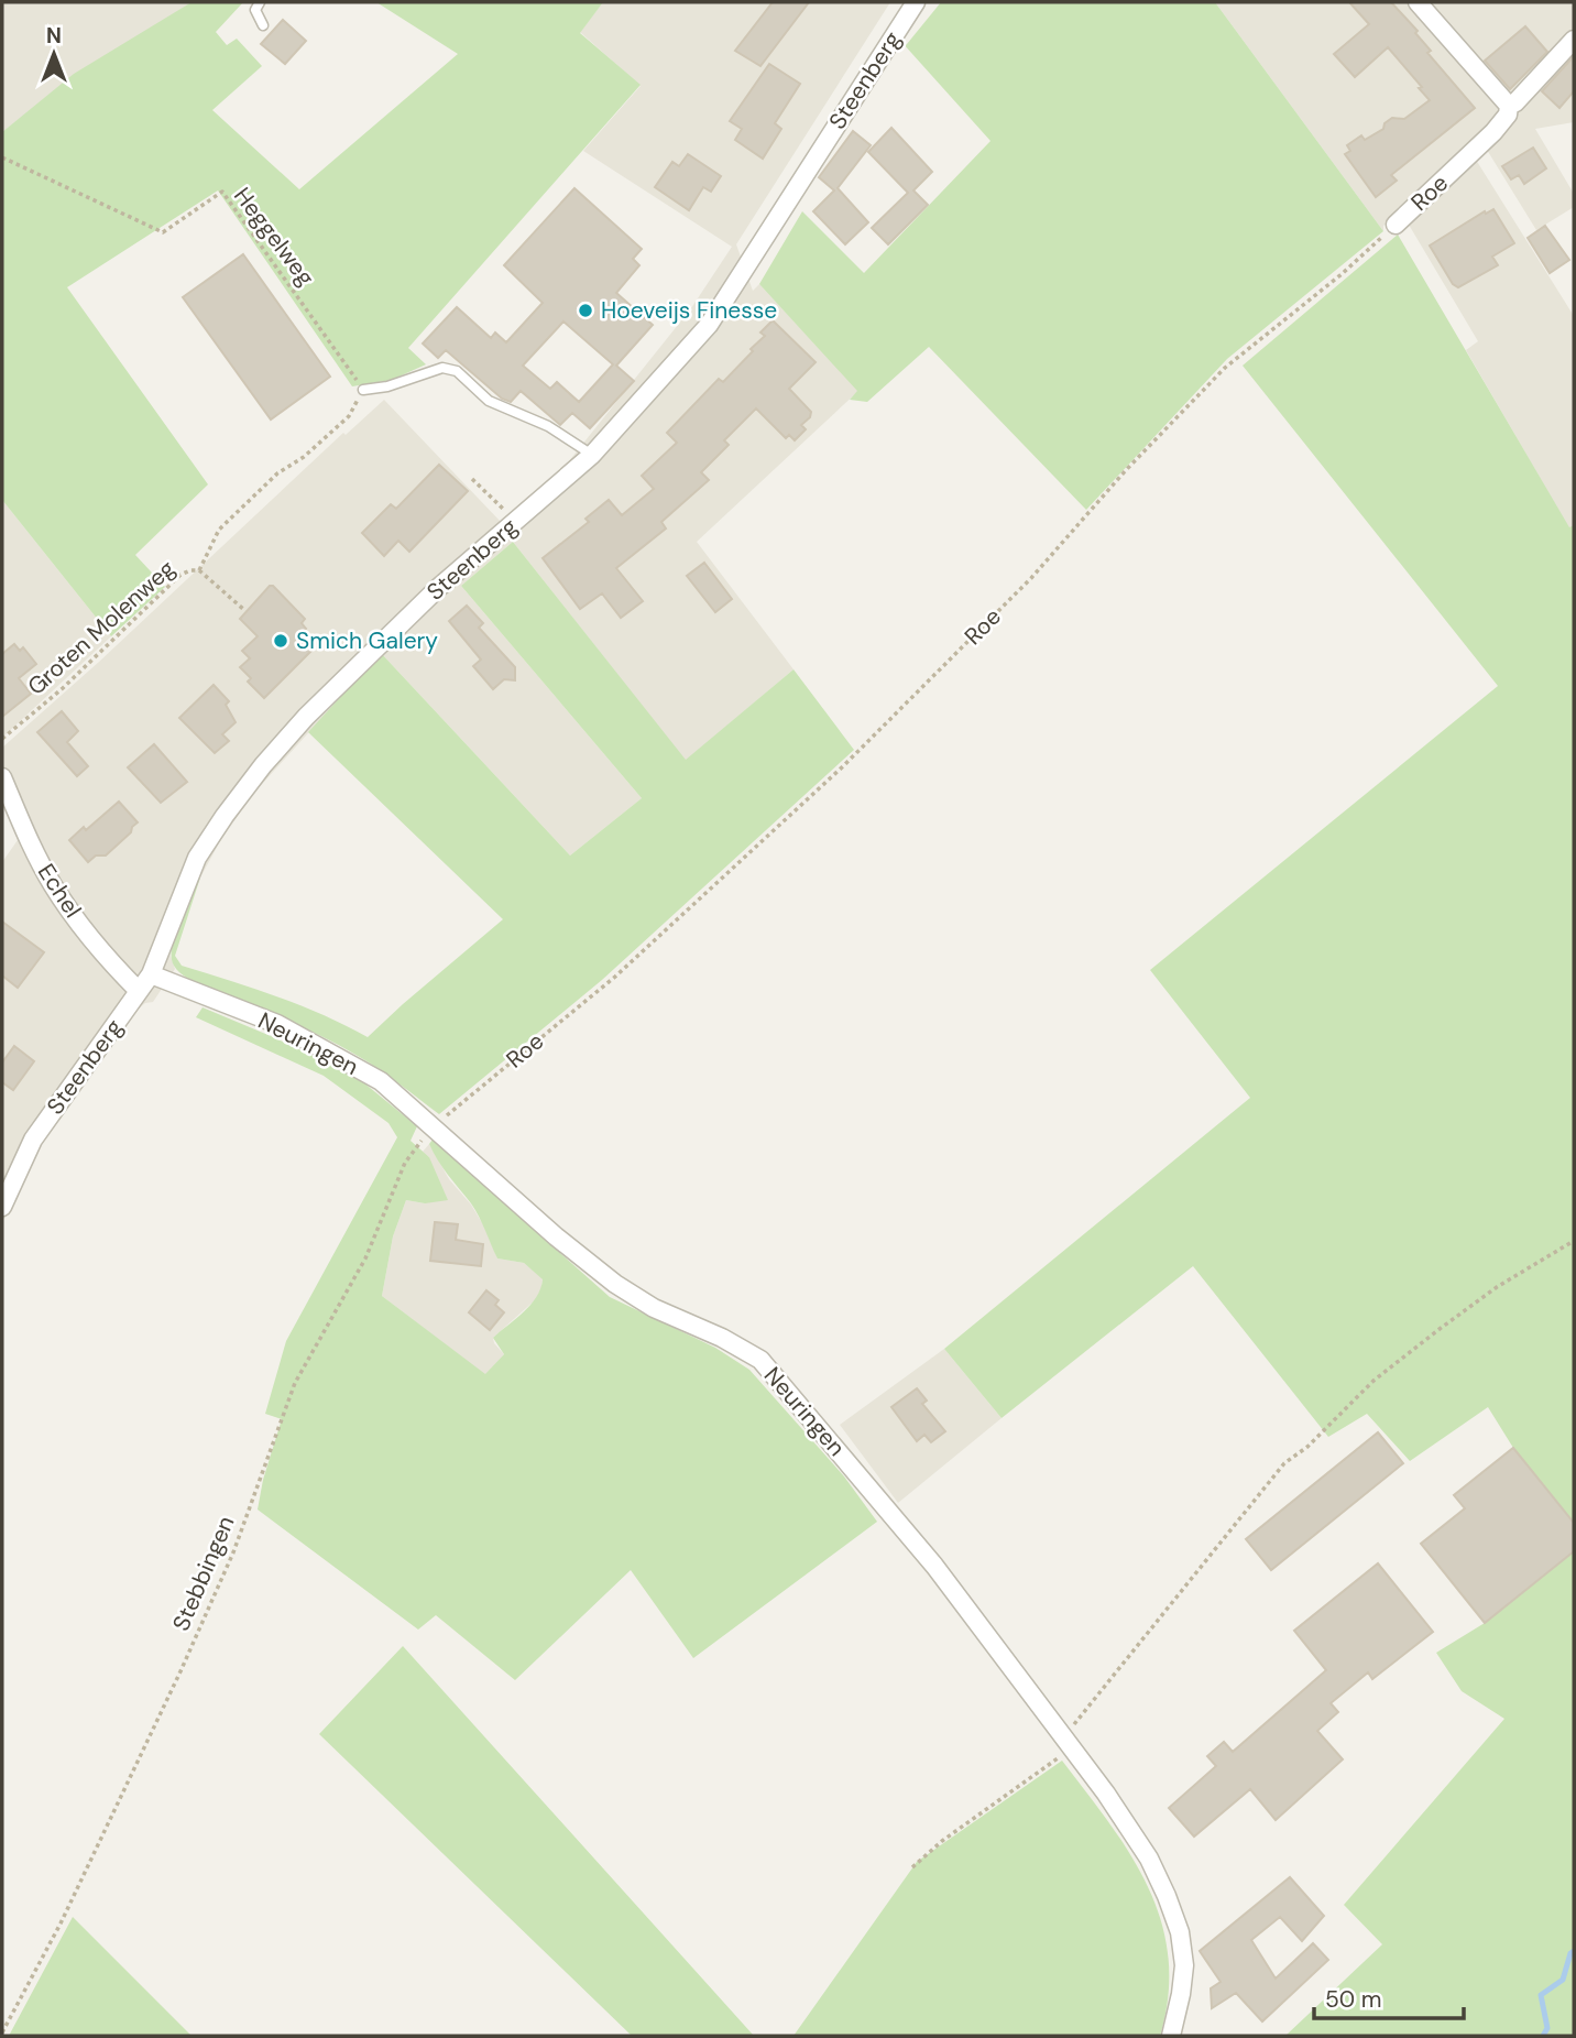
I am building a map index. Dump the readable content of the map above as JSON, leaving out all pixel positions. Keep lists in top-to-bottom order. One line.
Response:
{"streets":{"street":["Steenberg","Roe","Echel","Neuringen"],"path":["Heggelweg","Groten Molenweg","Stebbingen"]},"crossings":[["Steenberg","Echel"],["Steenberg","Neuringen"],["Roe","Neuringen"],["Roe","Stebbingen"],["Heggelweg","Groten Molenweg"],["Neuringen","Stebbingen"]],"places":["Hoeveijs Finesse","Smich Galery"],"scale_bar":"50 m","north":"top"}
